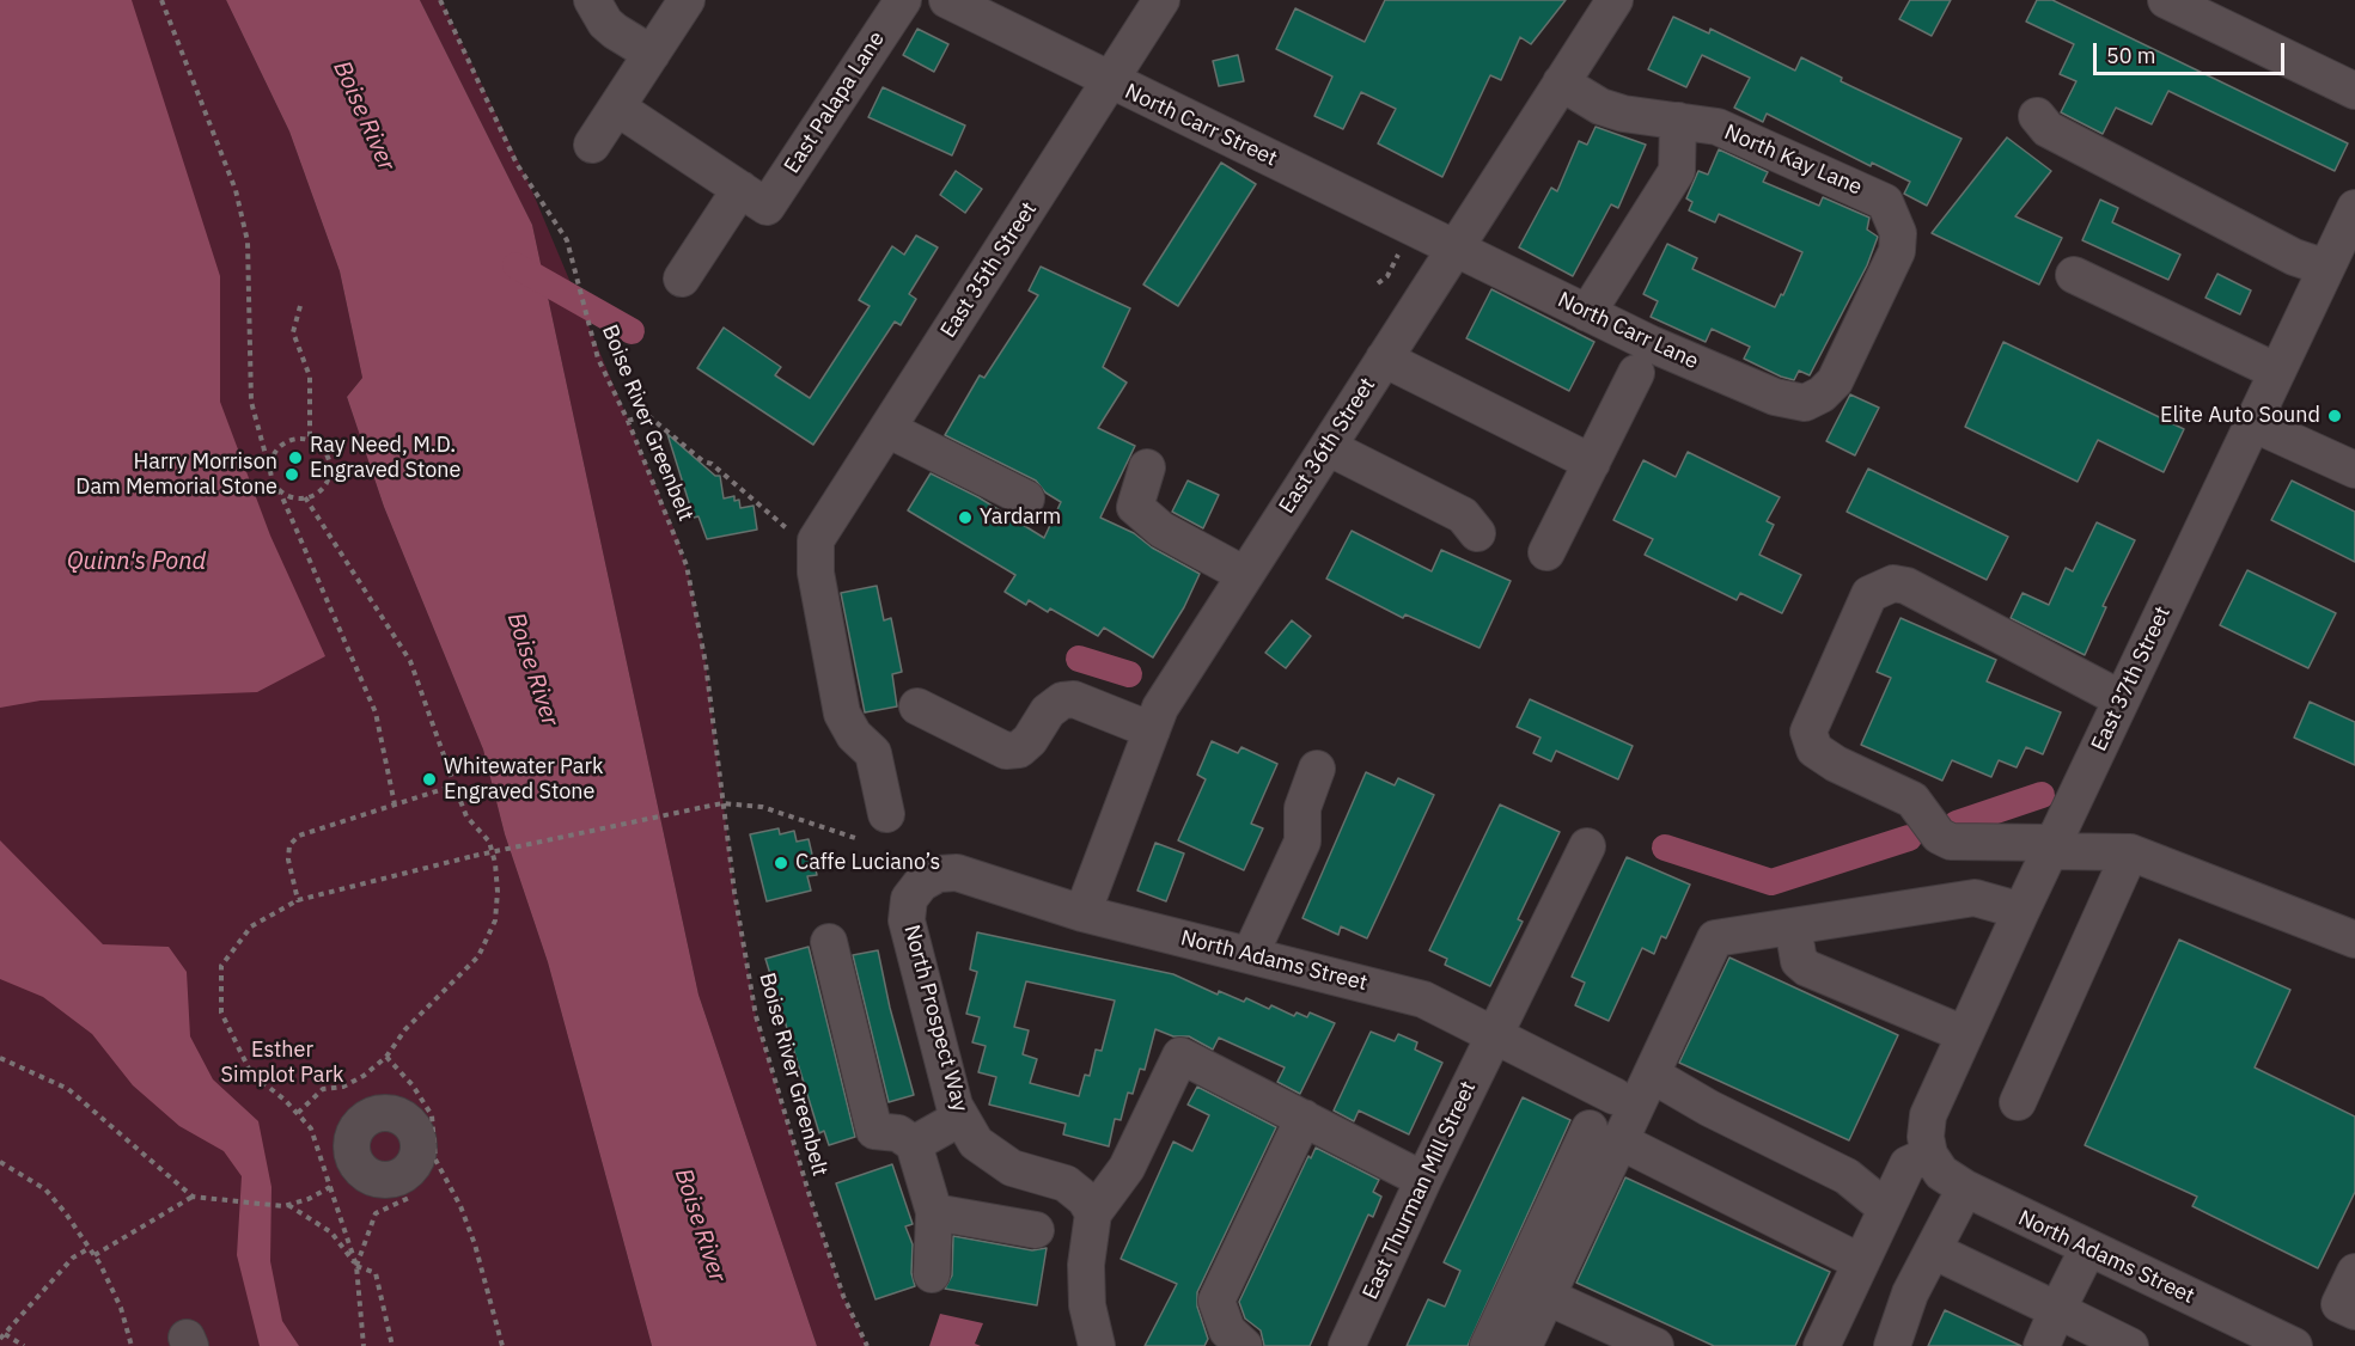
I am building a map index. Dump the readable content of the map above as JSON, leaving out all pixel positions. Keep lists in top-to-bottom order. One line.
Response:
{"streets":{"street":["East Palapa Lane","North Carr Street","North Kay Lane","East 35th Street","North Carr Lane","East 36th Street","East 37th Street","North Adams Street","North Prospect Way","East Thurman Mill Street"],"path":["Boise River Greenbelt"]},"crossings":[["North Carr Street","East 35th Street"],["North Carr Street","North Carr Lane"],["North Carr Street","East 36th Street"],["North Kay Lane","North Carr Lane"],["North Kay Lane","East 36th Street"],["North Carr Lane","East 36th Street"],["East 36th Street","North Adams Street"],["East 37th Street","North Adams Street"],["North Adams Street","North Prospect Way"],["North Adams Street","East Thurman Mill Street"]],"water":["Boise River","Quinn's Pond"],"parks":["Esther Simplot Park"],"places":["Elite Auto Sound","Ray Need, M.D. Engraved Stone","Harry Morrison Dam Memorial Stone","Yardarm","Whitewater Park Engraved Stone","Caffe Luciano’s"],"scale_bar":"50 m"}
